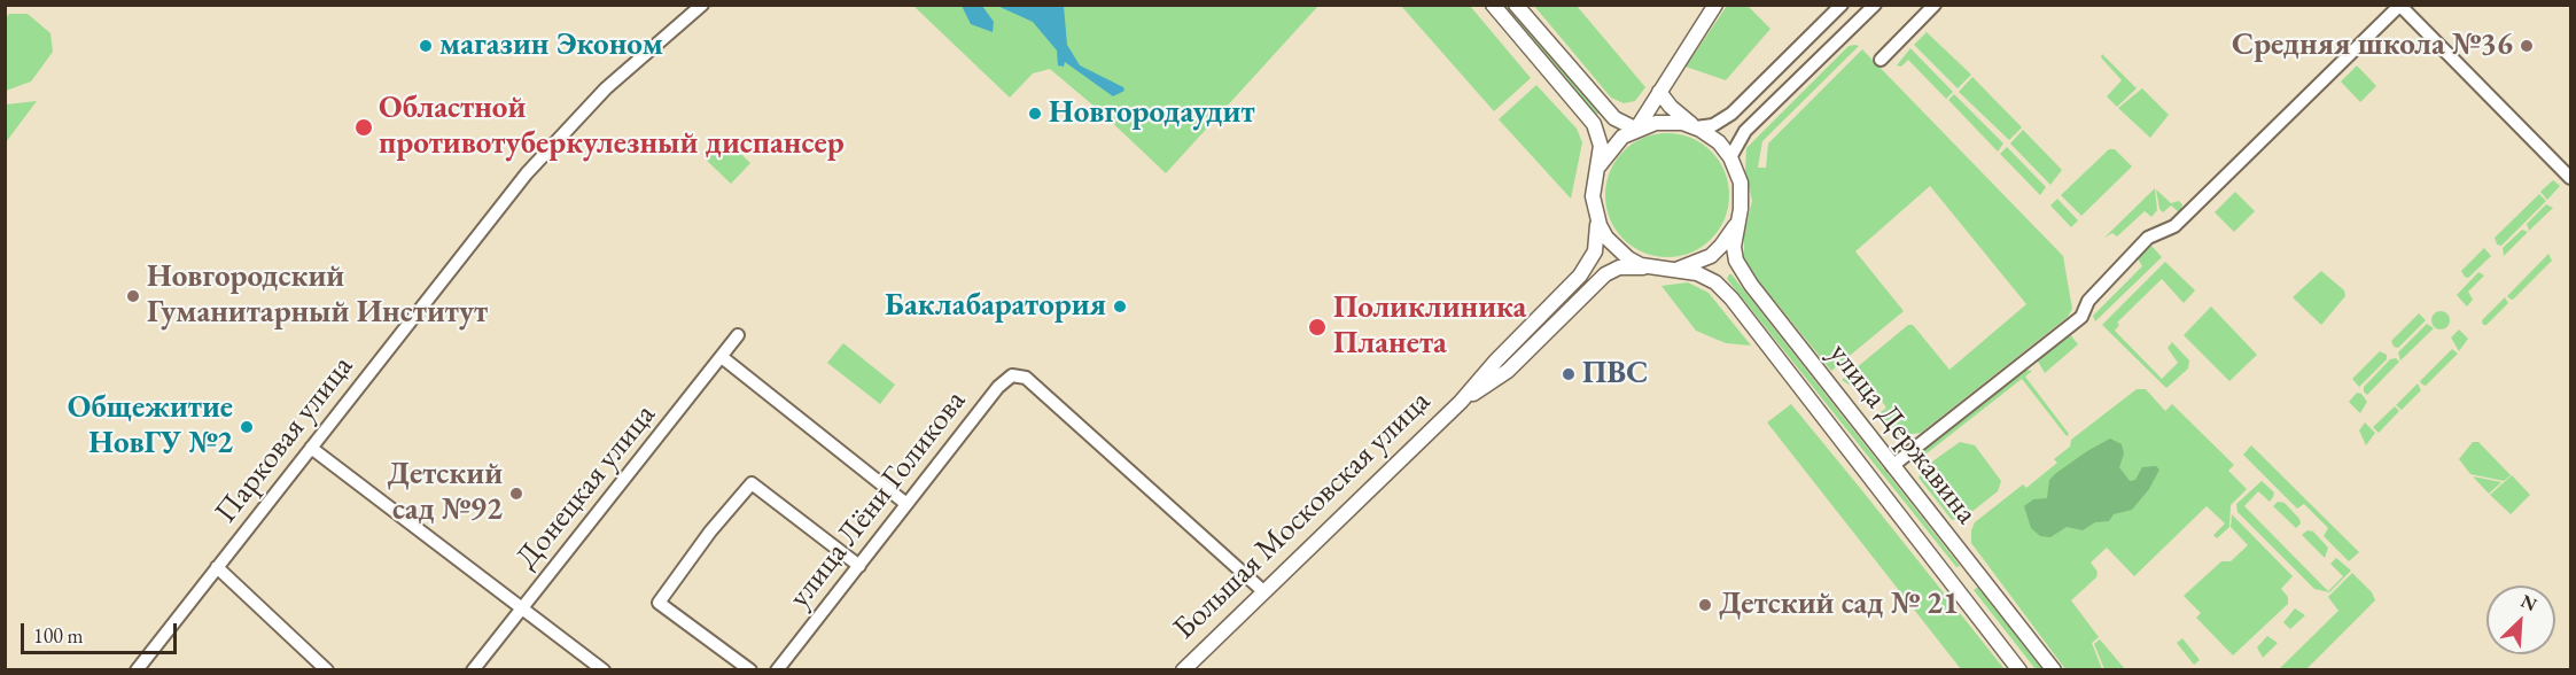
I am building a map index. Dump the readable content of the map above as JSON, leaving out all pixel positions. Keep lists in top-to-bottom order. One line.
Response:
{"streets":{"main road":["улица Державина","Большая Московская улица"],"street":["Парковая улица","Донецкая улица","улица Лёни Голикова"]},"crossings":[["улица Державина","Большая Московская улица"],["улица Лёни Голикова","Большая Московская улица"]],"places":["магазин Эконом","Средняя школа №36","Новгородаудит","Областной противотуберкулезный диспансер","Новгородский Гуманитарный Институт","Баклабаратория","Поликлиника Планета","ПВС","Общежитие НовГУ №2","Детский сад №92","Детский сад № 21"],"scale_bar":"100 m","north":"top right"}
